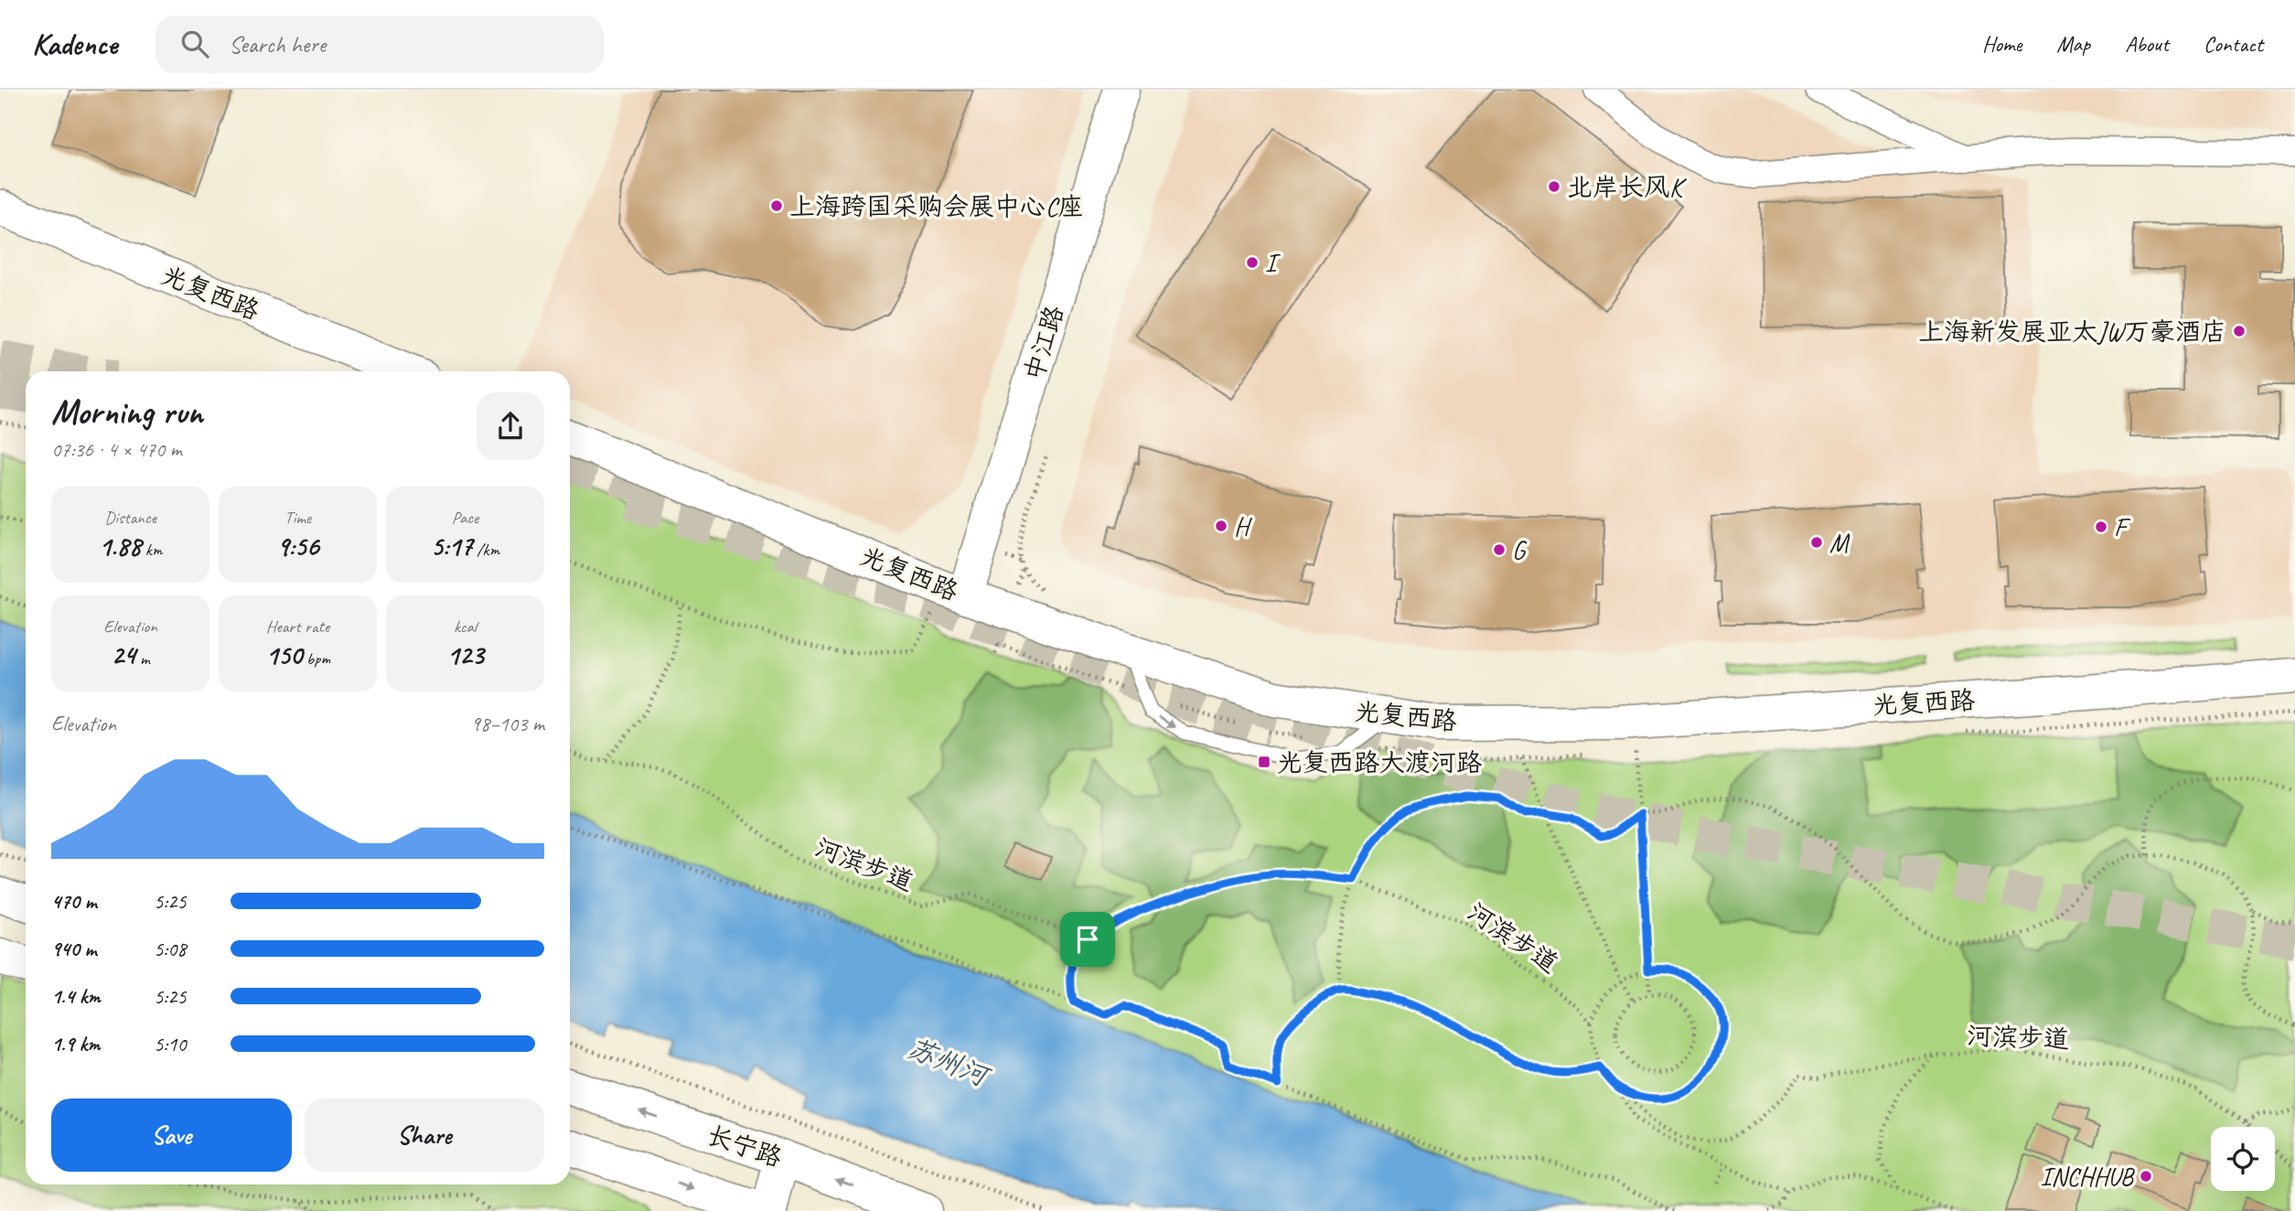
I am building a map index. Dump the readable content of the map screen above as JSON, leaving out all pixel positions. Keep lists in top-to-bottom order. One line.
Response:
{"streets":{"street":["光复西路","中江路","长宁路"],"path":["河滨步道"]},"crossings":[["光复西路","中江路"]],"water":["苏州河"],"places":{"other":["北岸长风K","上海跨国采购会展中心C座","I","上海新发展亚太JW万豪酒店","H","F","M","G","INCHHUB"],"transit":["光复西路大渡河路"]},"page":{"header":"Kadence","search":"Search here","nav":["Home","Map","About","Contact"],"heading":["Morning run","07:36 · 4 × 470 m"],"stats":[["Distance","1.88 km"],["Time","9:56"],["Pace","5:17 /km"],["Elevation","24 m"],["Heart rate","150 bpm"],["kcal","123"]],"chart":["Elevation","98–103 m"],"list":[{"name":"470 m","note":"5:25"},{"name":"940 m","note":"5:08"},{"name":"1.4 km","note":"5:25"},{"name":"1.9 km","note":"5:10"}],"buttons":["Save","Share"]}}
